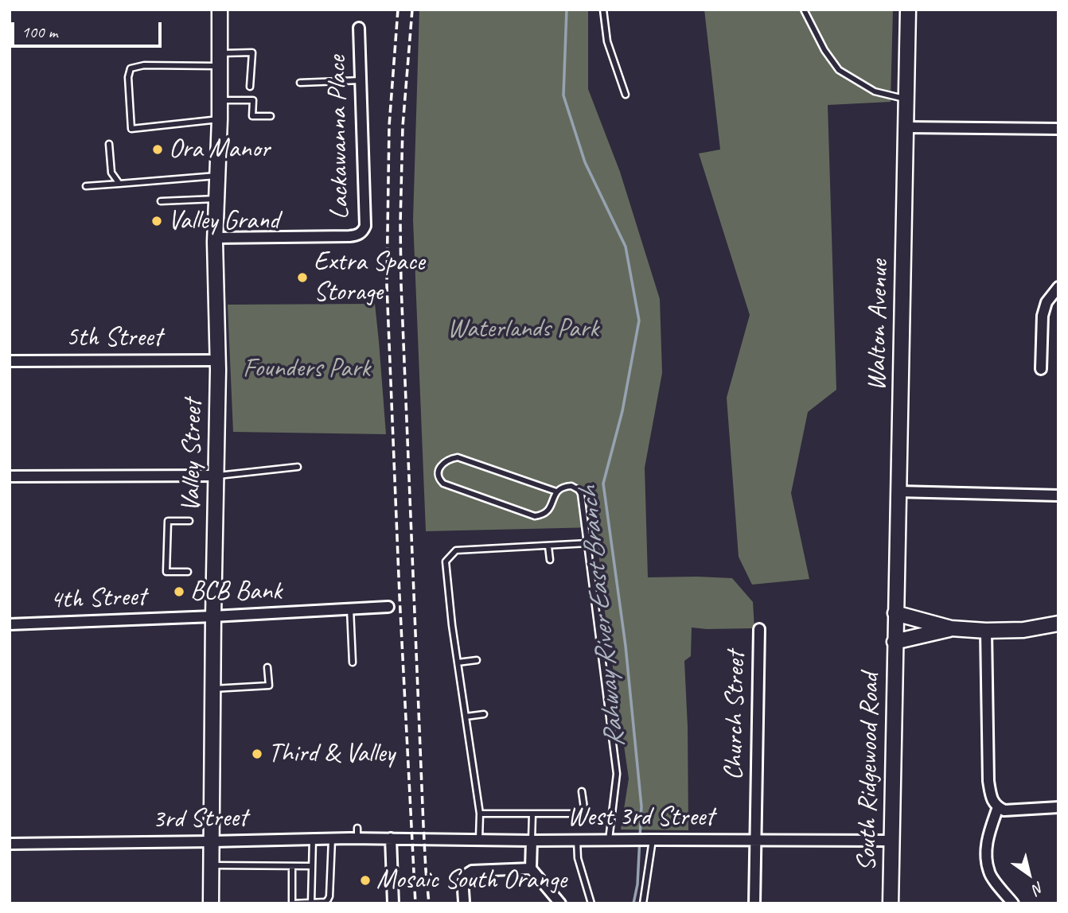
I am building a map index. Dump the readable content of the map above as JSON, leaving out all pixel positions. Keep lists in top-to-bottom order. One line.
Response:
{"streets":{"street":["Lackawanna Place","Walton Avenue","5th Street","Valley Street","4th Street","Church Street","South Ridgewood Road","West 3rd Street","3rd Street"]},"crossings":[["Lackawanna Place","Valley Street"],["Walton Avenue","South Ridgewood Road"],["5th Street","Valley Street"],["Valley Street","4th Street"],["Valley Street","3rd Street"],["Church Street","West 3rd Street"],["South Ridgewood Road","West 3rd Street"],["West 3rd Street","3rd Street"]],"water":["Rahway River East Branch"],"parks":["Waterlands Park","Founders Park"],"places":["Ora Manor","Valley Grand","Extra Space Storage","BCB Bank","Third & Valley","Mosaic South Orange"],"scale_bar":"100 m","north":"bottom right"}
